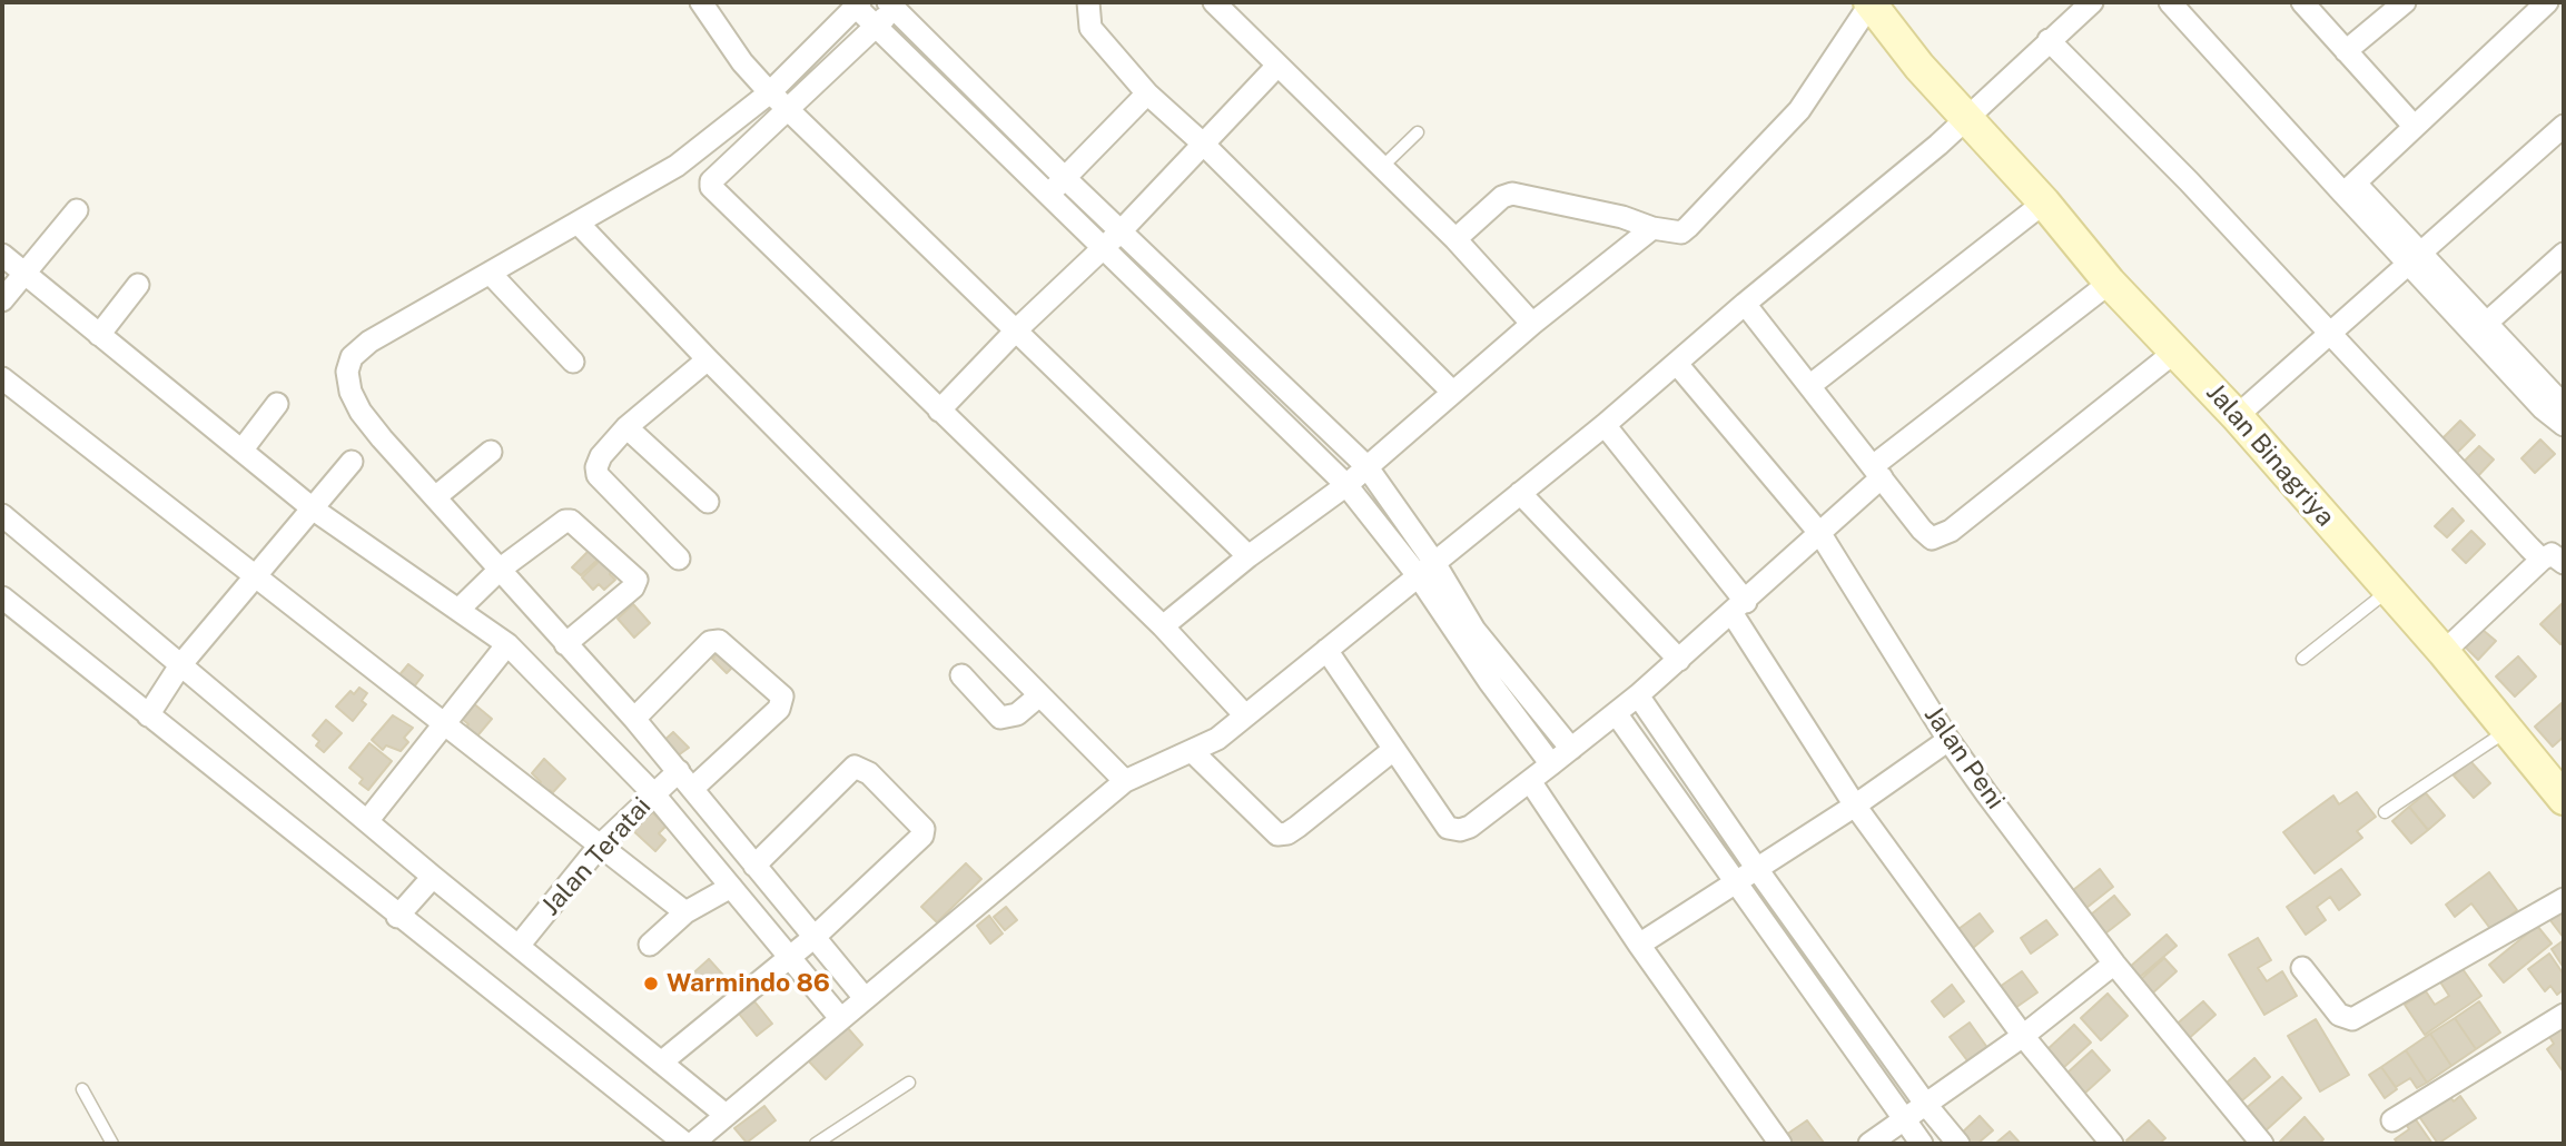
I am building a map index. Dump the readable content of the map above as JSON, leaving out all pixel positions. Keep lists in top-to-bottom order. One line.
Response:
{"streets":{"street":["Jalan Binagriya","Jalan Peni","Jalan Teratai"]},"places":["Warmindo 86"]}
